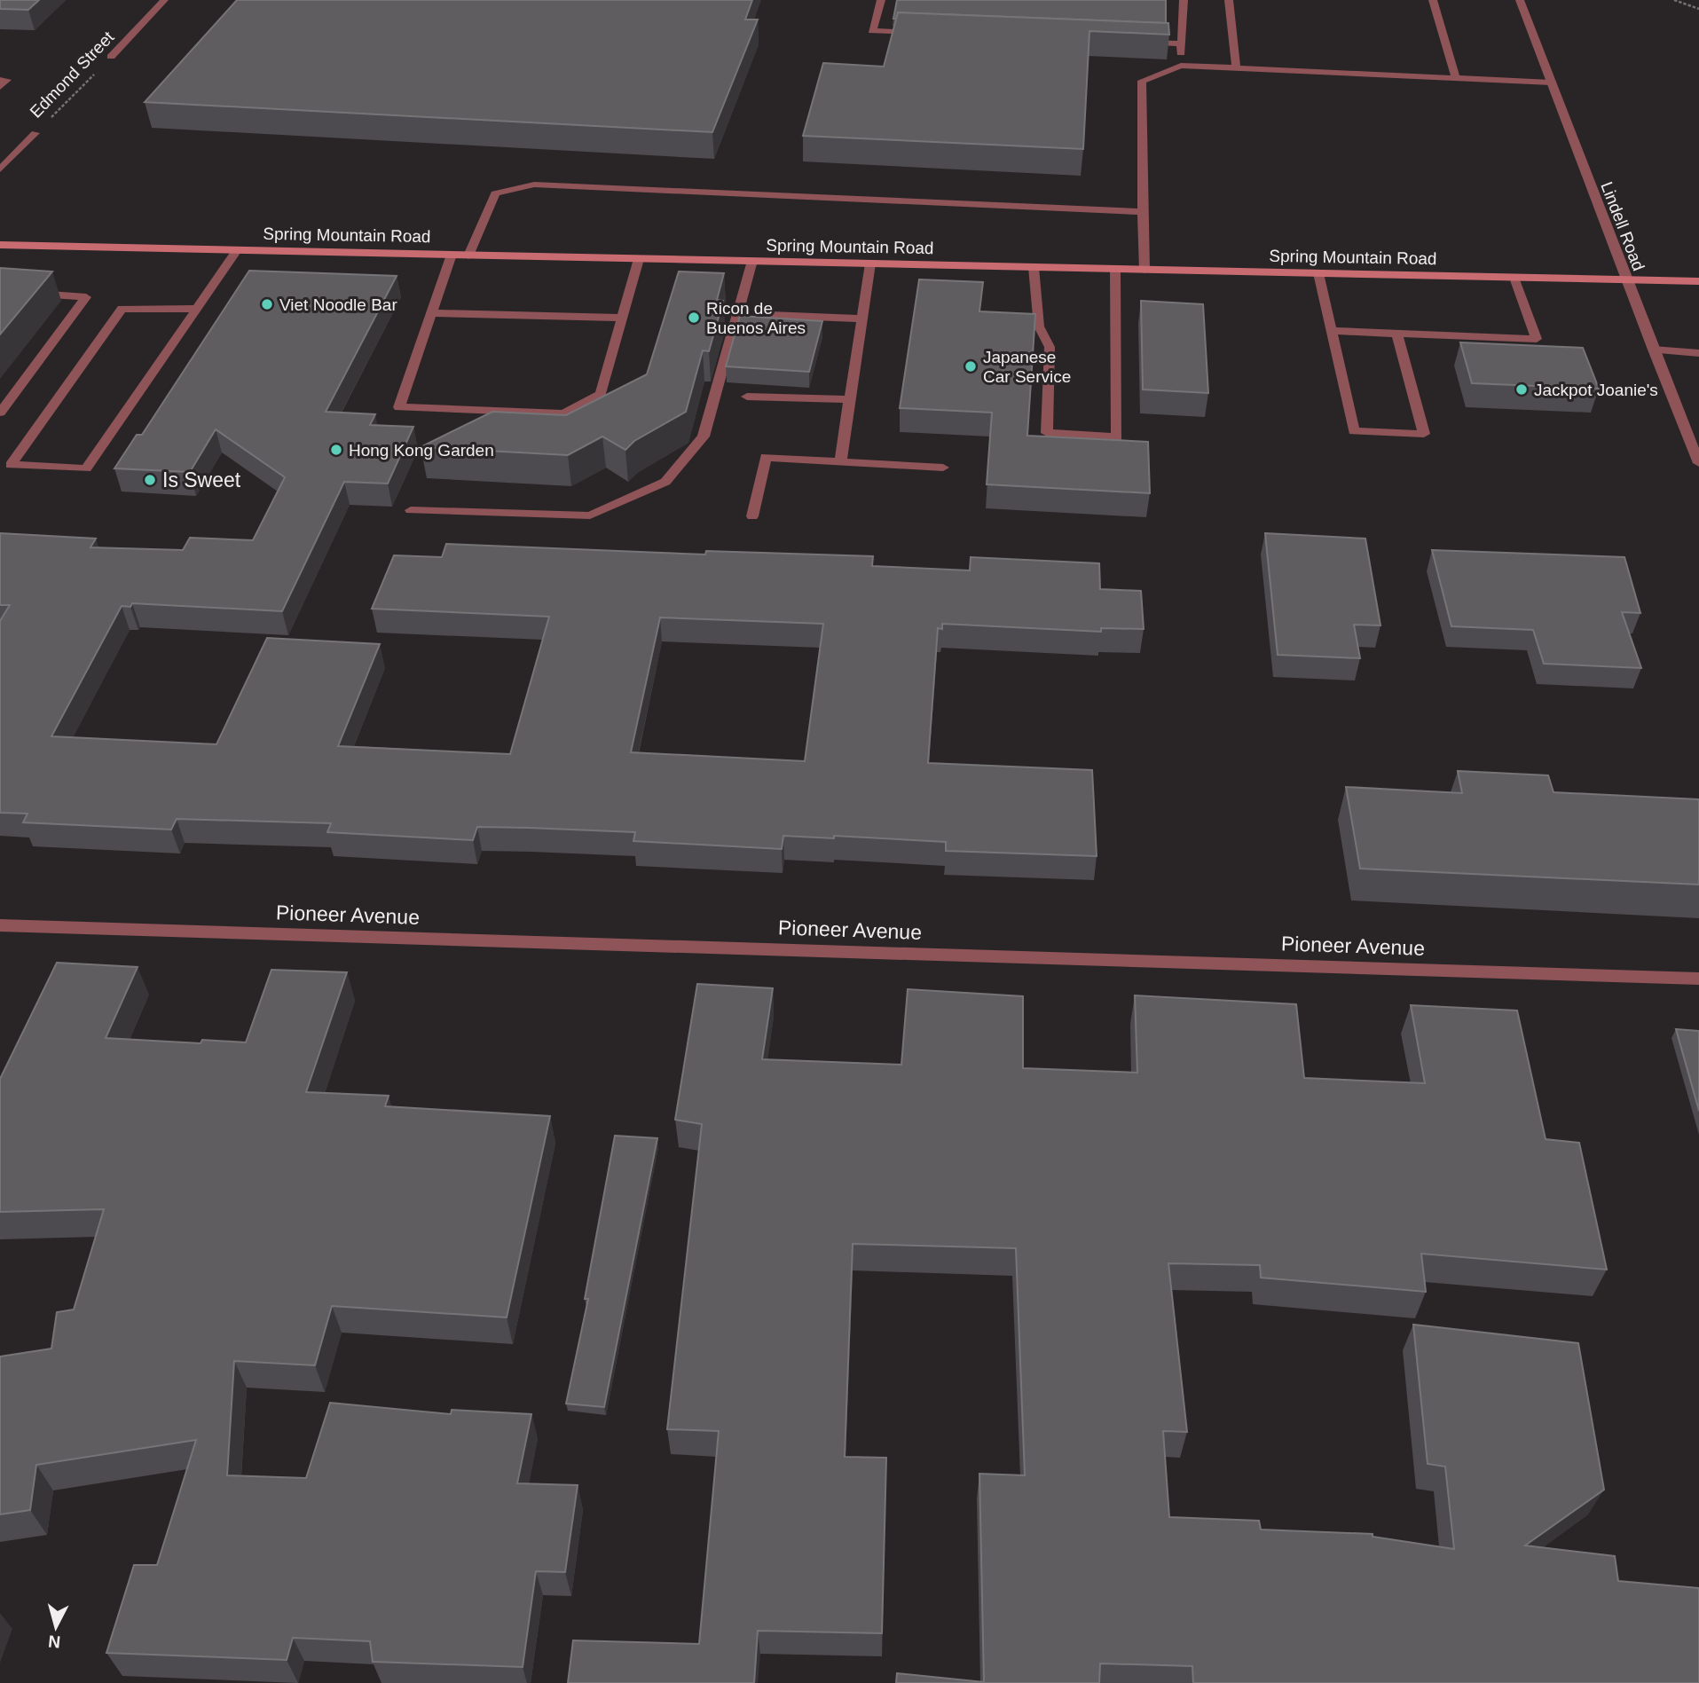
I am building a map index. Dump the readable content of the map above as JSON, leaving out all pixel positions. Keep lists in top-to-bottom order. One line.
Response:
{"streets":{"main road":["Spring Mountain Road"],"street":["Edmond Street","Lindell Road","Pioneer Avenue"]},"crossings":[["Lindell Road","Spring Mountain Road"]],"places":["Viet Noodle Bar","Ricon de Buenos Aires","Japanese Car Service","Jackpot Joanie's","Hong Kong Garden","Is Sweet"],"north":"bottom"}
